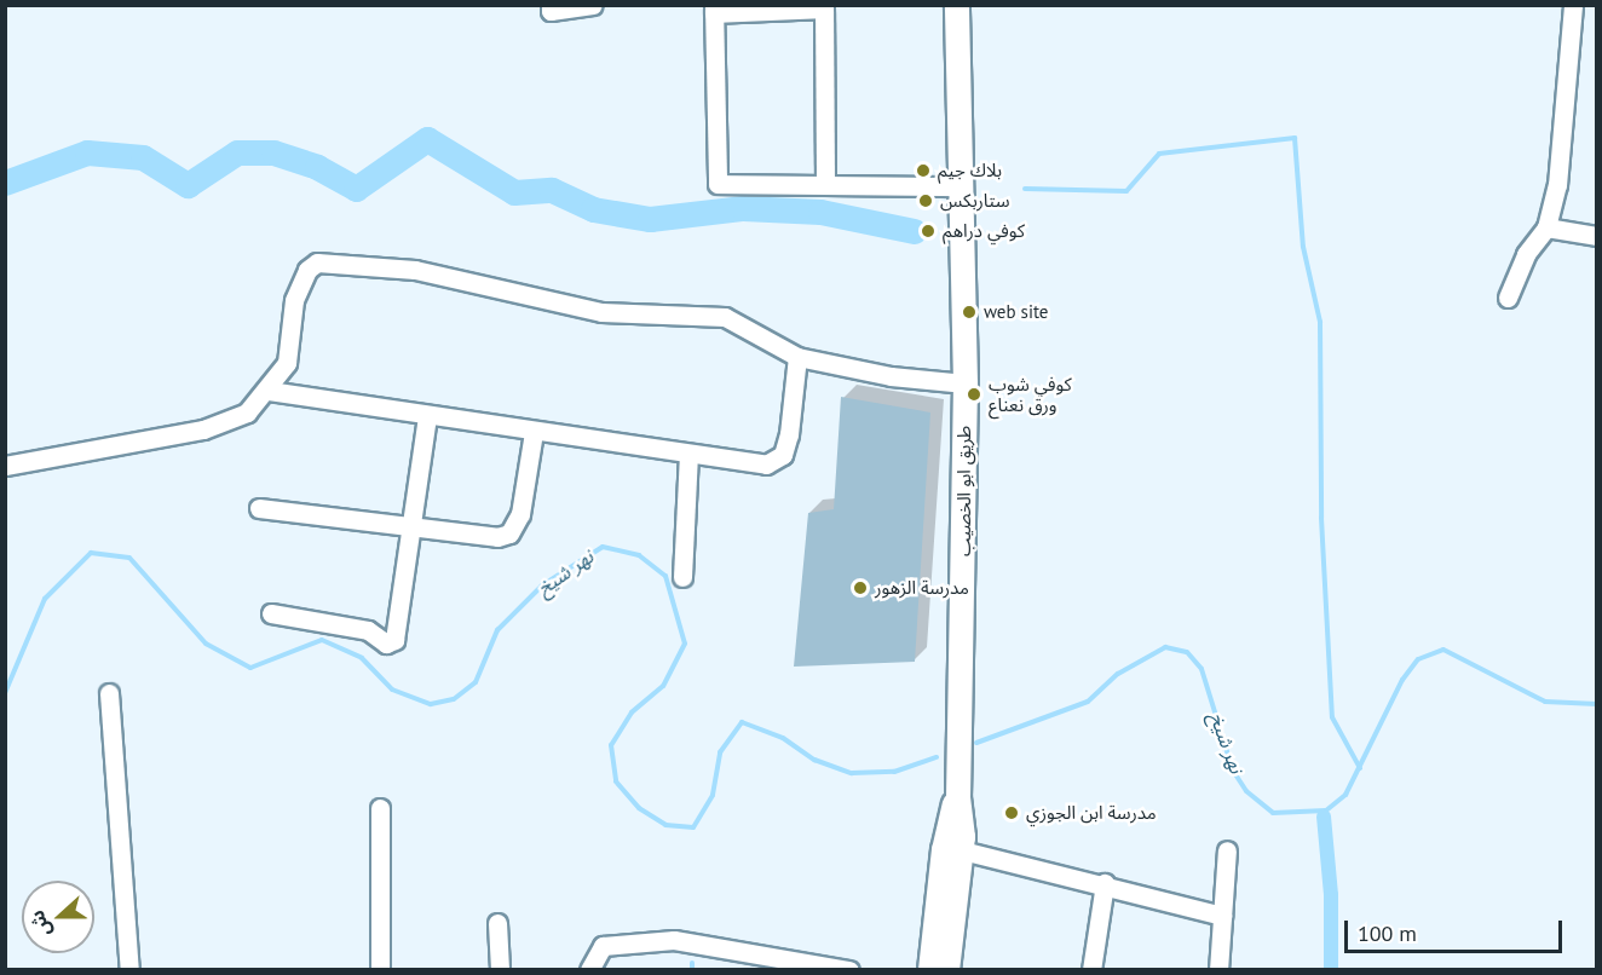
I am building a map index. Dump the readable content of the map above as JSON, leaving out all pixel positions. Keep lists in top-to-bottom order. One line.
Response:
{"streets":{"main road":["طريق ابو الخصيب"]},"water":["نهر شيخ"],"places":["بلاك جيم","ستاربكس","كوفي دراهم","web site","كوفي شوب ورق نعناع","مدرسة الزهور","مدرسة ابن الجوزي"],"scale_bar":"100 m","north":"left"}
